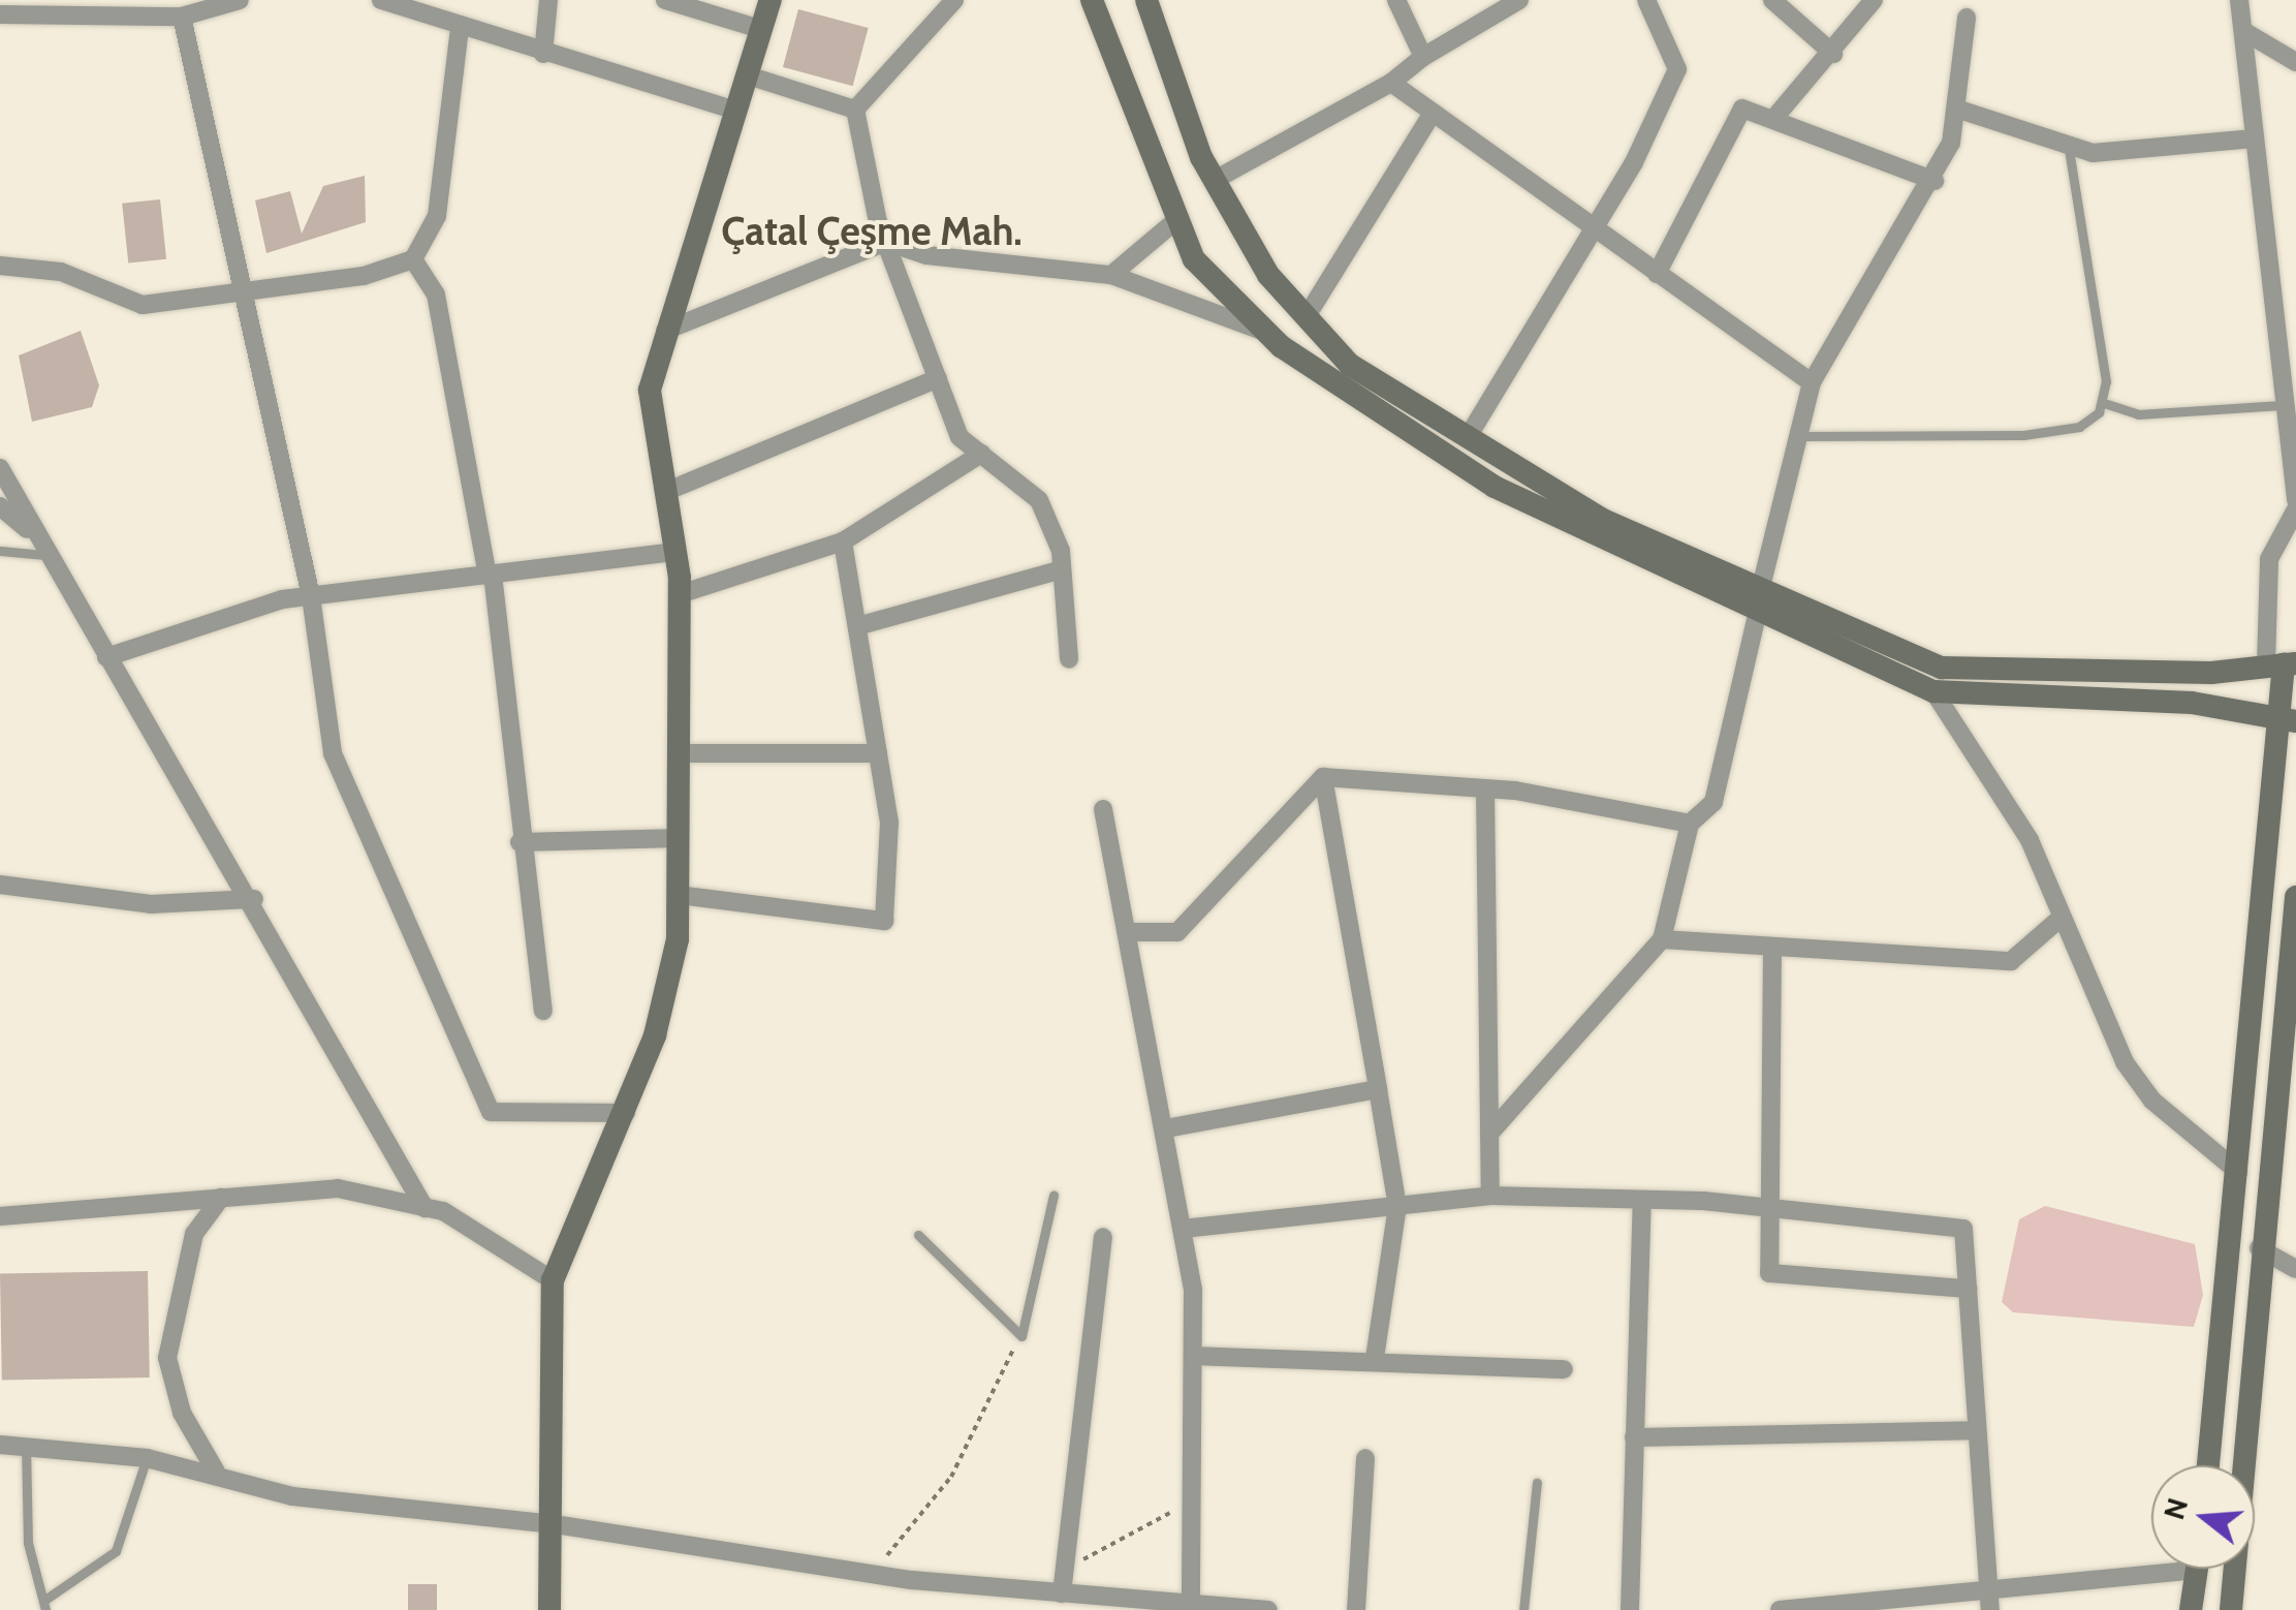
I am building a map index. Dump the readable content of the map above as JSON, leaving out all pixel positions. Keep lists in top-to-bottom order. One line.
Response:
{"districts":["Çatal Çeşme Mah."],"north":"left"}
